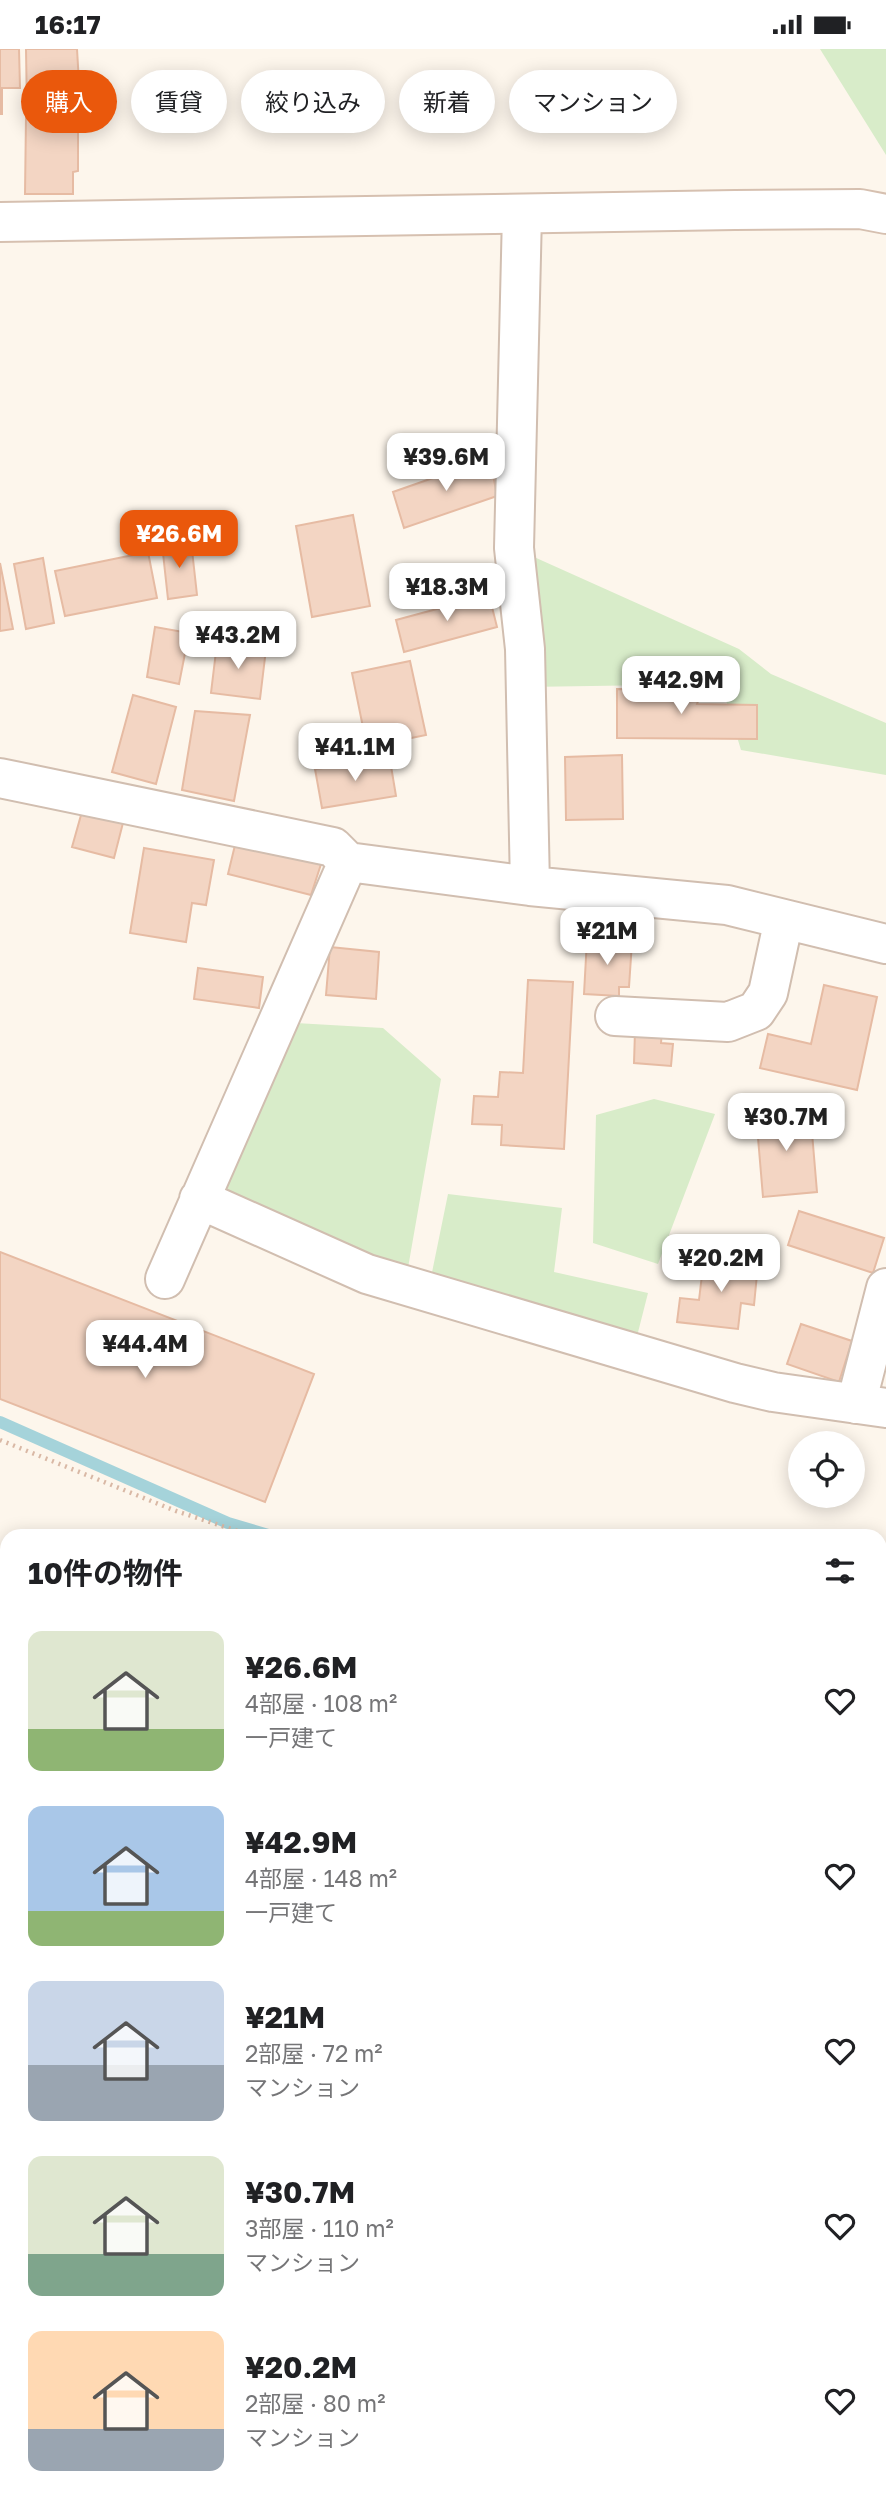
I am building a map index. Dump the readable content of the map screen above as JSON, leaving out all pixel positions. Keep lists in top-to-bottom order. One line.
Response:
{"page":{"status":"16:17","chip":["購入","賃貸","絞り込み","新着","マンション"],"price":["¥39.6M","¥26.6M","¥18.3M","¥43.2M","¥42.9M","¥41.1M","¥21M","¥30.7M","¥20.2M","¥44.4M"],"heading":"10件の物件","list":[{"name":"¥26.6M","note":"4部屋 · 108 m² · 一戸建て"},{"name":"¥42.9M","note":"4部屋 · 148 m² · 一戸建て"},{"name":"¥21M","note":"2部屋 · 72 m² · マンション"},{"name":"¥30.7M","note":"3部屋 · 110 m² · マンション"},{"name":"¥20.2M","note":"2部屋 · 80 m² · マンション"}]}}
